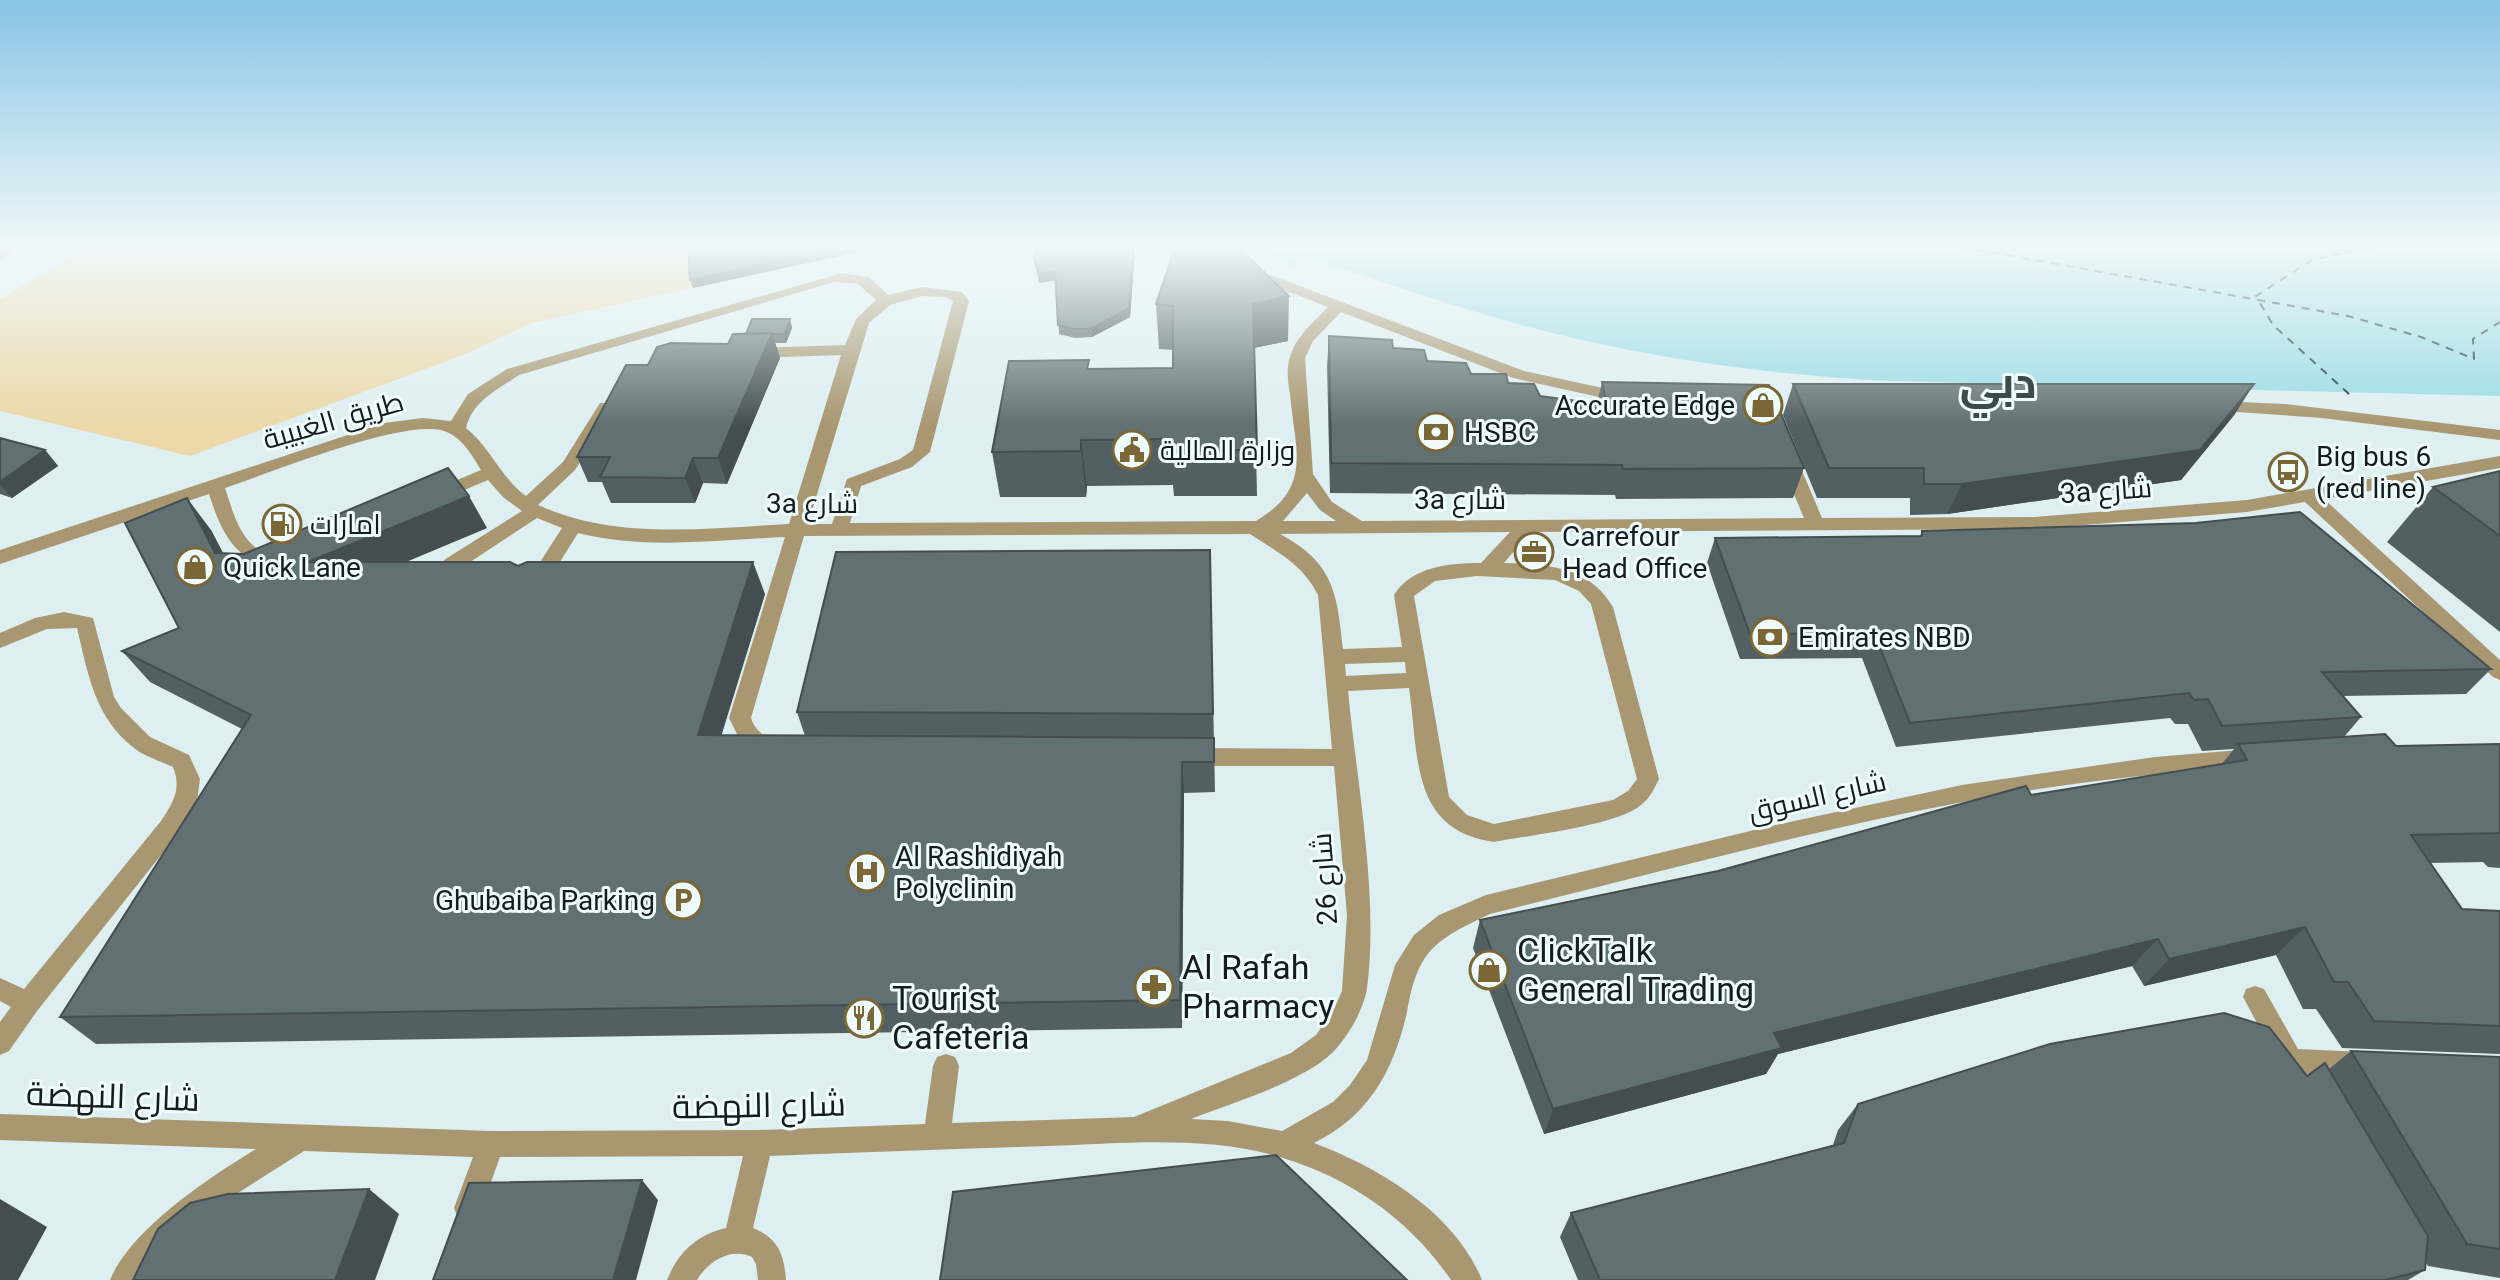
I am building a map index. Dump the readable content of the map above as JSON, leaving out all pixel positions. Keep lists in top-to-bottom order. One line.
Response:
{"streets":{"street":["طريق الغبيبة","3a شارع","شارع السوق","شارع 26","شارع النهضة"]},"crossings":[["طريق الغبيبة","3a شارع"],["3a شارع","شارع 26"],["شارع السوق","شارع النهضة"],["شارع 26","شارع النهضة"]],"districts":["دبي"],"places":{"shop":["Accurate Edge","Quick Lane","ClickTalk General Trading"],"bank":["HSBC","Emirates NBD"],"public building":["وزارة المالية"],"bus stop":["Big bus 6 (red line)"],"fuel station":["امارات"],"office":["Carrefour Head Office"],"hospital":["Al Rashidiyah Polyclinin"],"parking":["Ghubaiba Parking"],"pharmacy":["Al Rafah Pharmacy"],"restaurant":["Tourist Cafeteria"]}}
